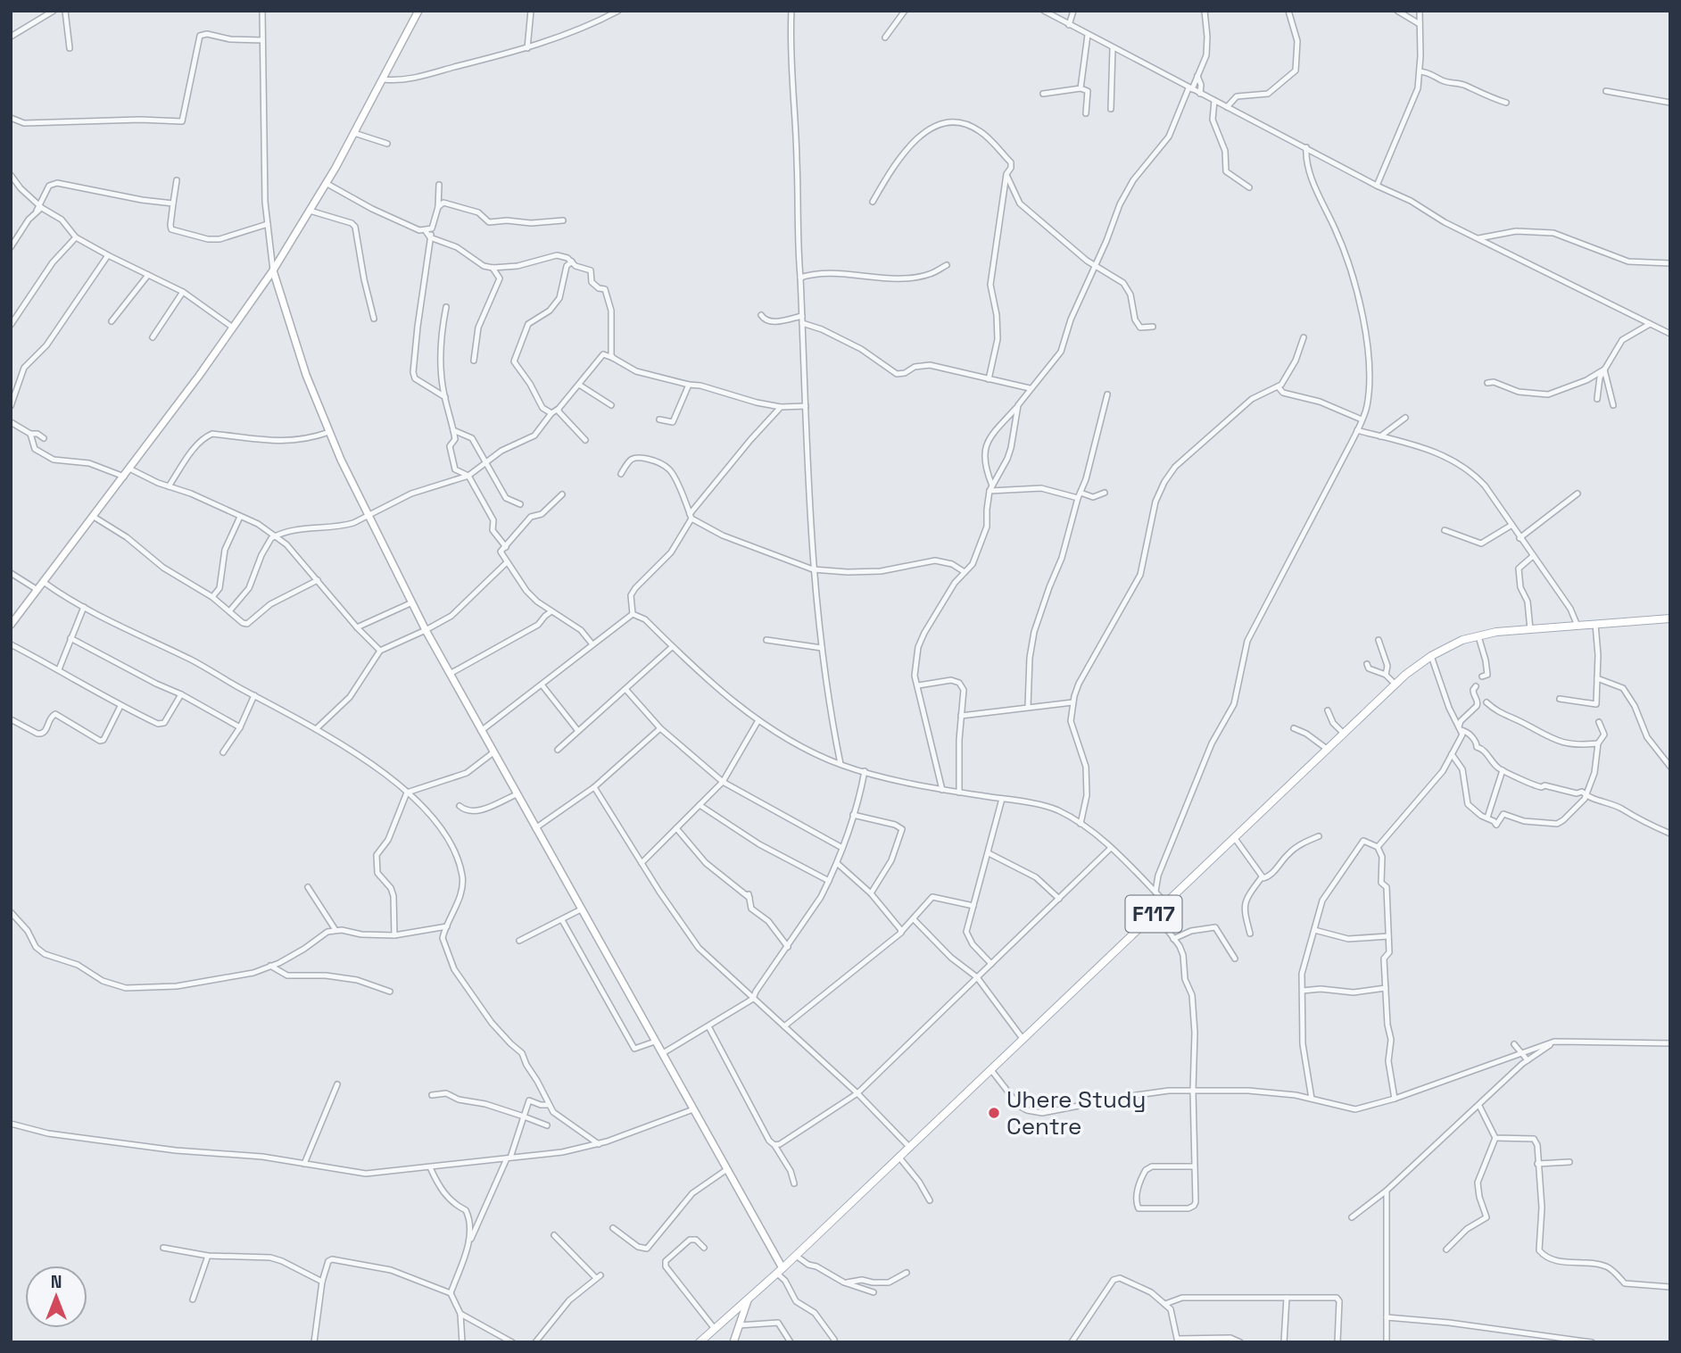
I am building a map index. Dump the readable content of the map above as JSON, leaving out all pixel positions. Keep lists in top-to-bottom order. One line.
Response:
{"streets":{"main road":["F117"]},"places":["Uhere Study Centre"],"north":"top"}
